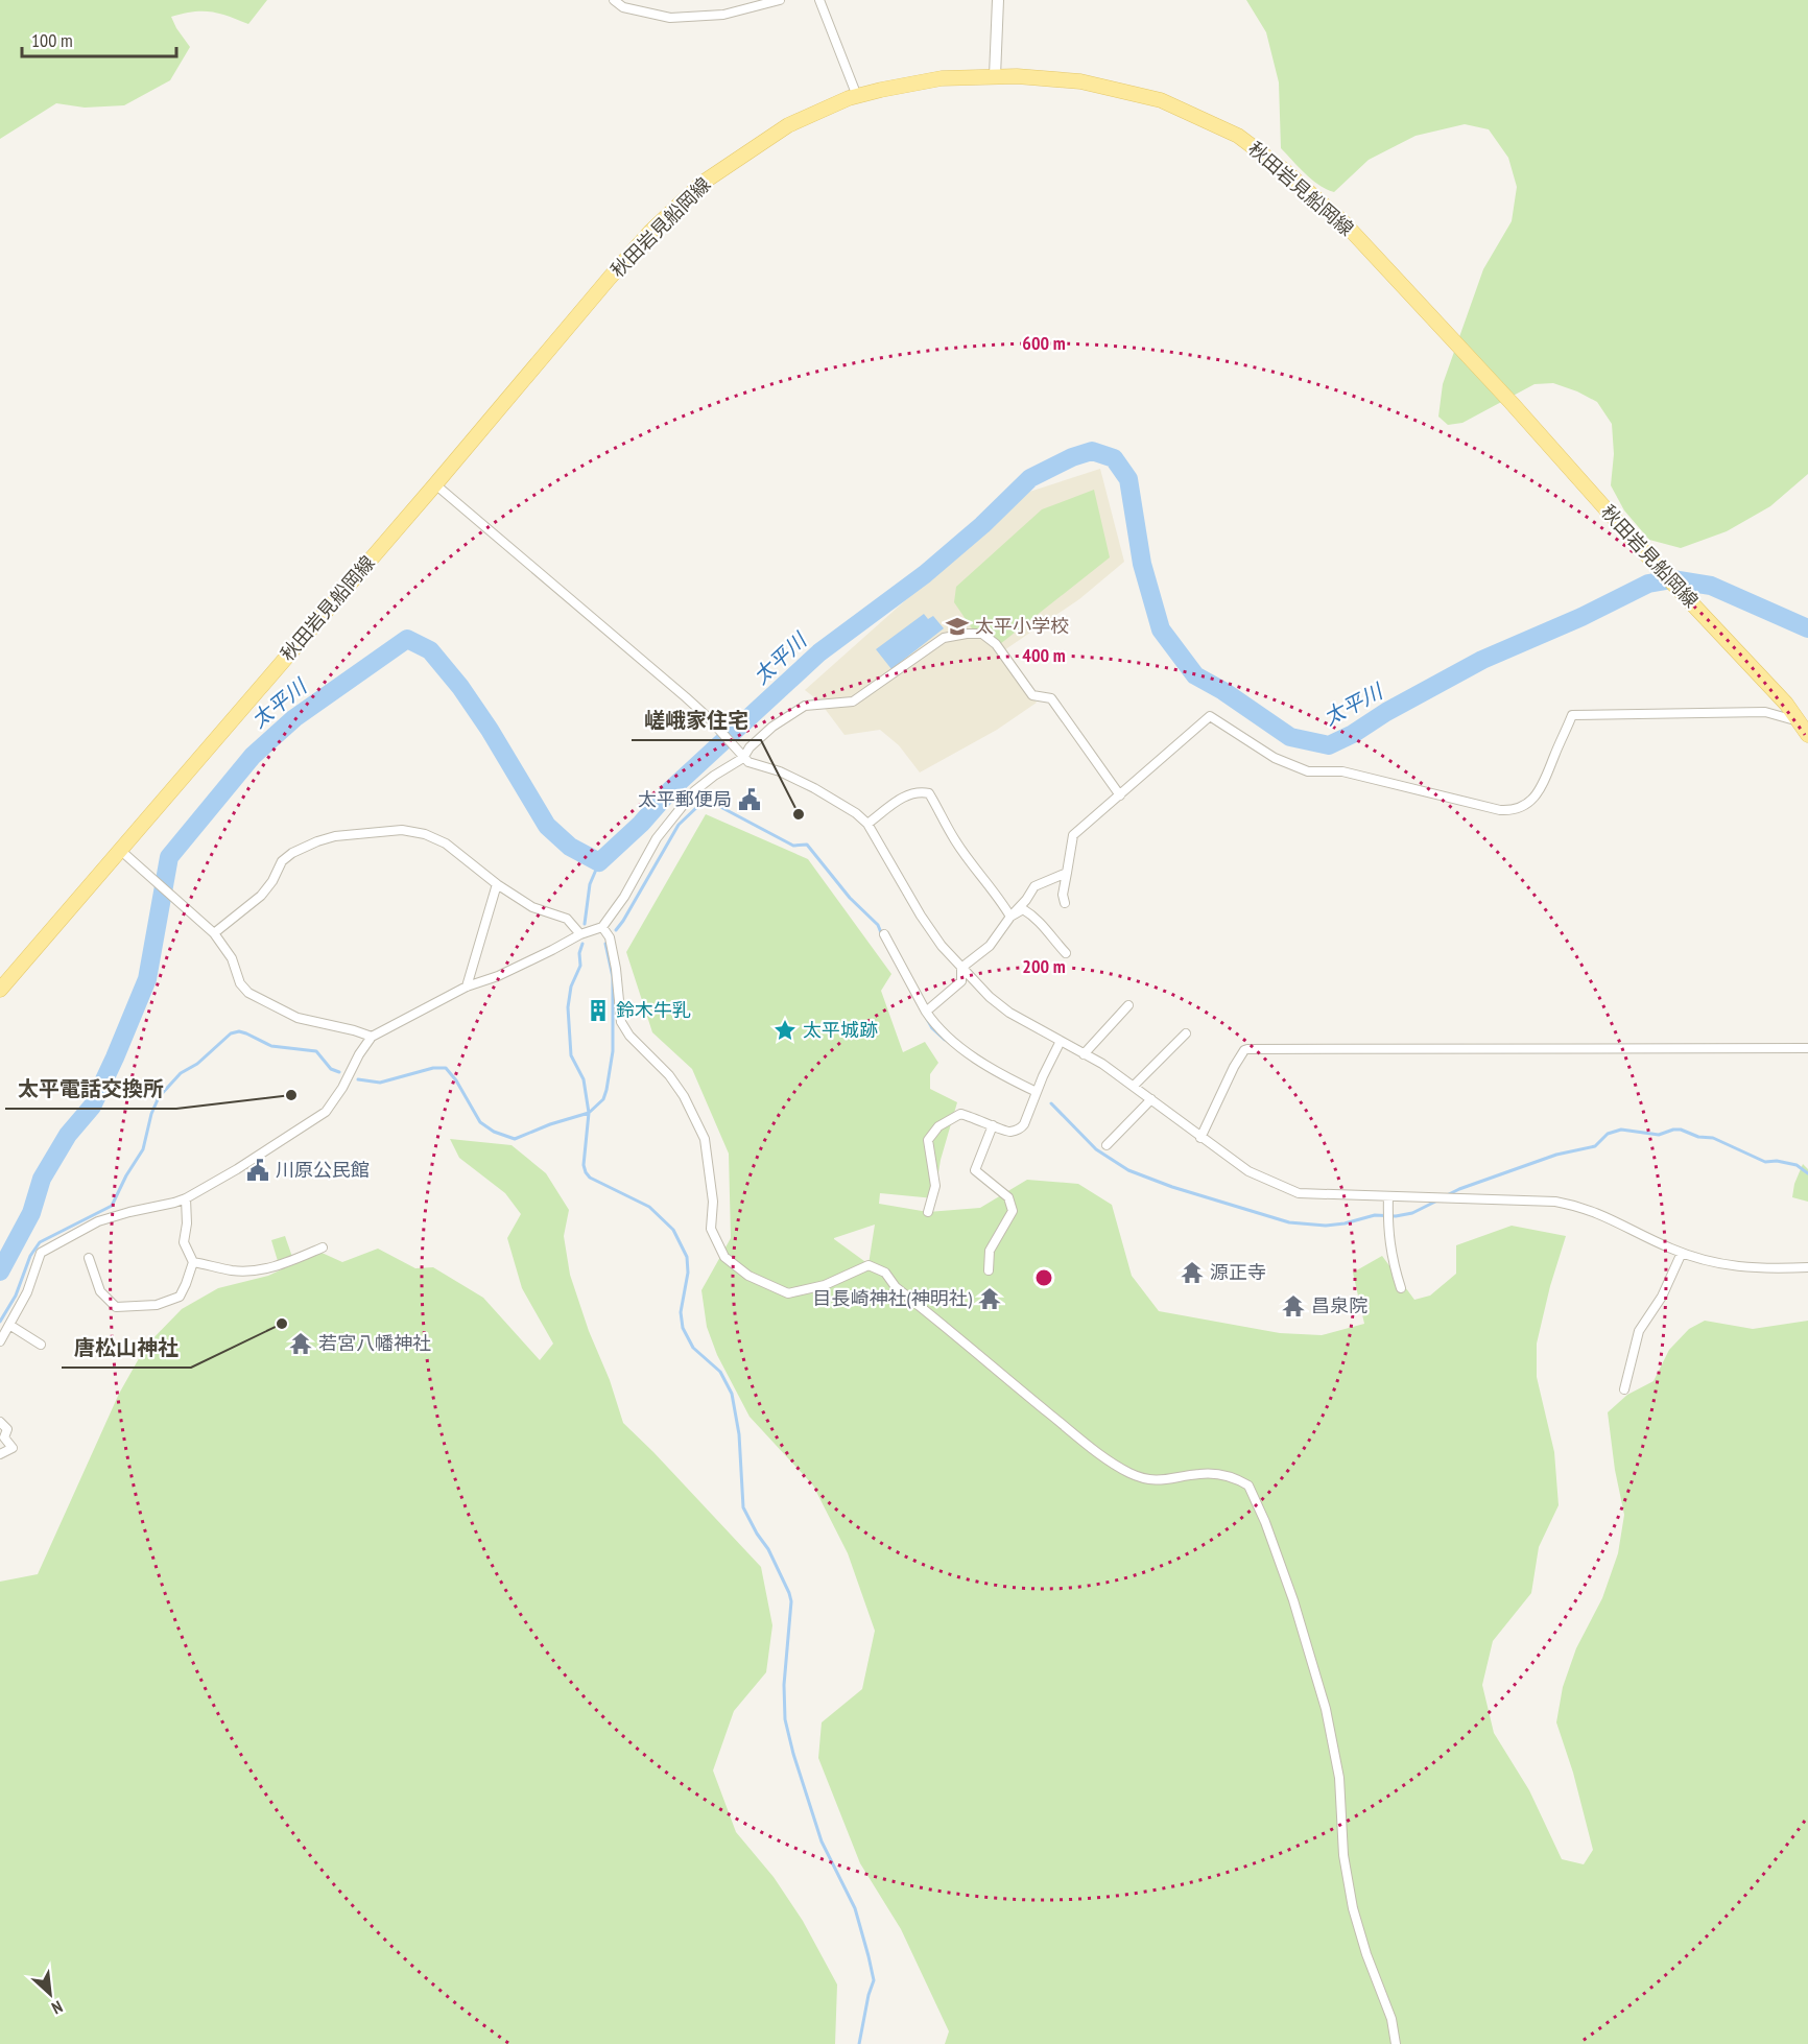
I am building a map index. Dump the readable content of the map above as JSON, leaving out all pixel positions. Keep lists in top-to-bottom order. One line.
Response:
{"streets":{"main road":["秋田岩見船岡線"]},"water":["太平川"],"places":{"school or university":["太平小学校"],"public building":["太平郵便局","川原公民館"],"other":["嵯峨家住宅","太平電話交換所","唐松山神社"],"building":["鈴木牛乳"],"place":["太平城跡"],"temple":["源正寺","目長崎神社(神明社)","昌泉院","若宮八幡神社"]},"scale_bar":"100 m","north":"bottom right","rings":["600 m","400 m","200 m"]}
